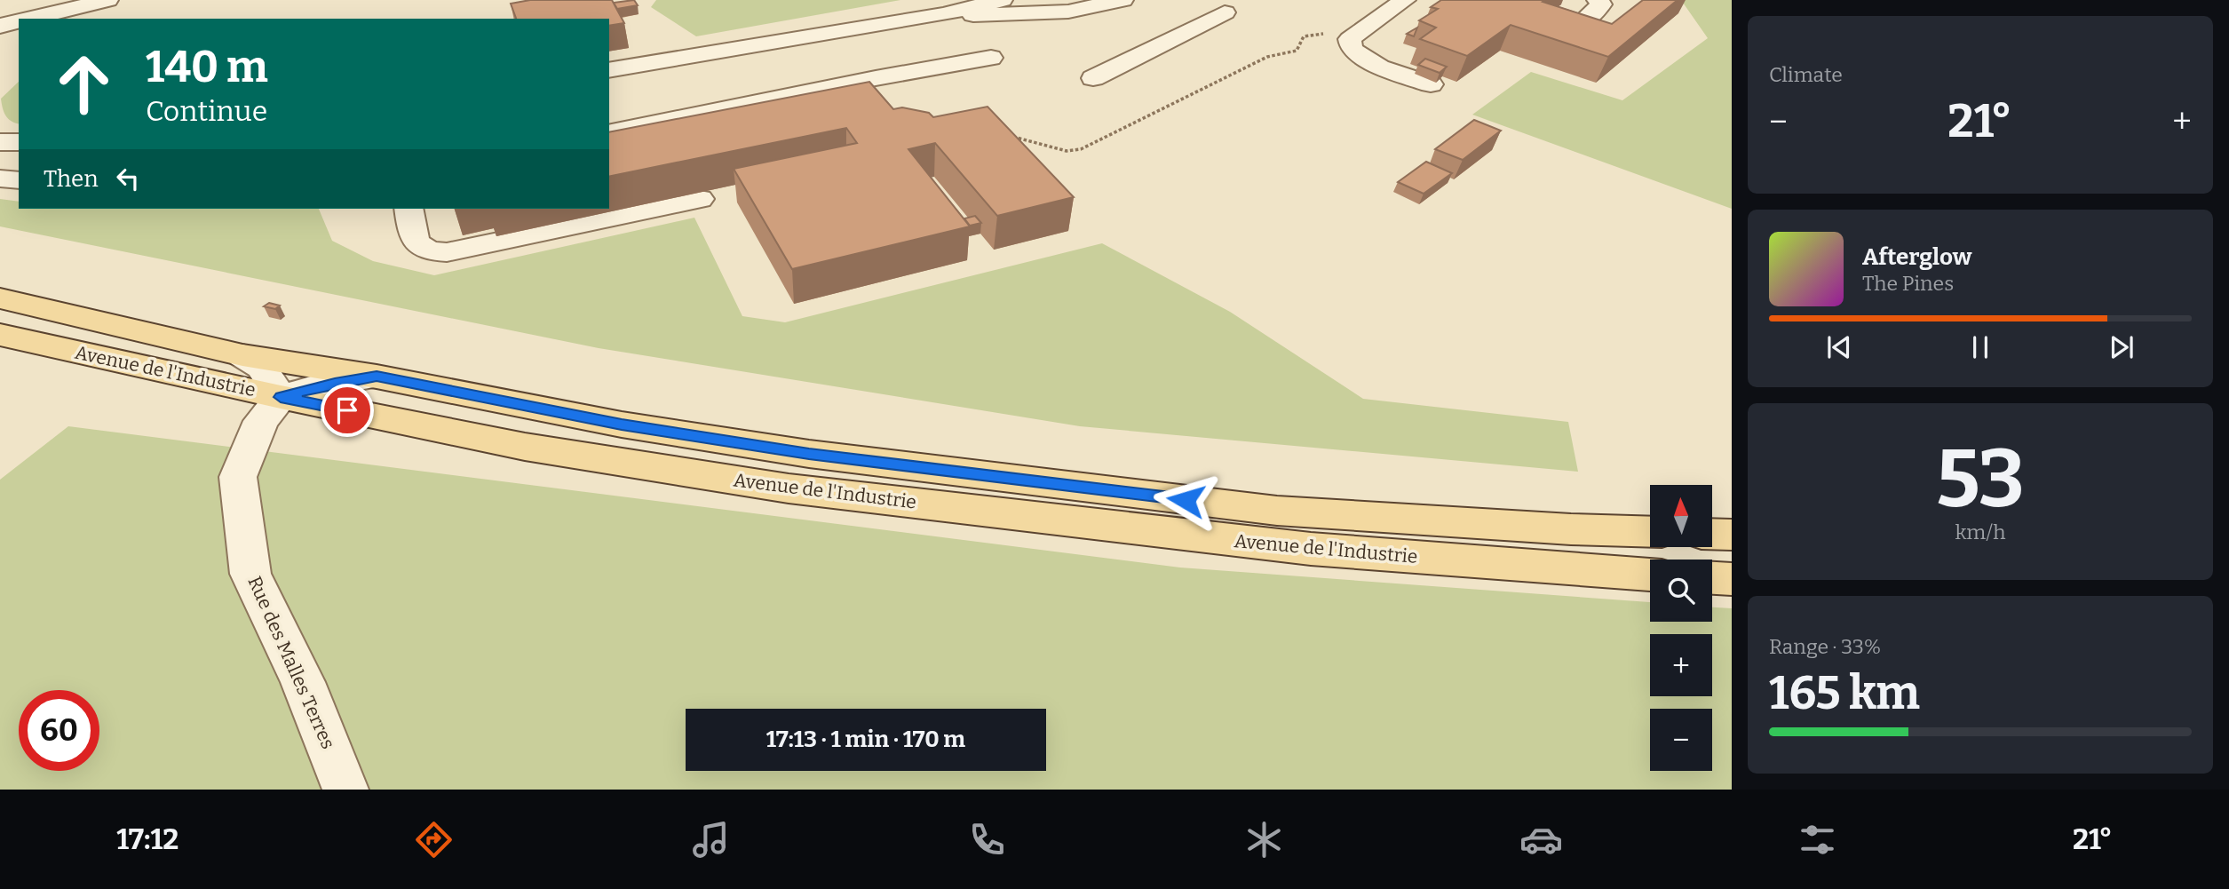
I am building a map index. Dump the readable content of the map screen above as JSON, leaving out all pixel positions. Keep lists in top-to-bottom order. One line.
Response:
{"streets":{"main road":["Avenue de l'Industrie"],"street":["Rue des Malles Terres"]},"crossings":[["Avenue de l'Industrie","Rue des Malles Terres"]],"north":"top","page":{"tile":["Climate",["53","km/h"],["Range · 33%","165 km"]],"turn":["140 m","Continue"],"heat":["−","21°","+"],"then":"Then","song":["Afterglow","The Pines"],"map_buttons":["+","−"],"limit":"60","trip":"17:13 · 1 min · 170 m","tabs":["17:12","21°"]}}
